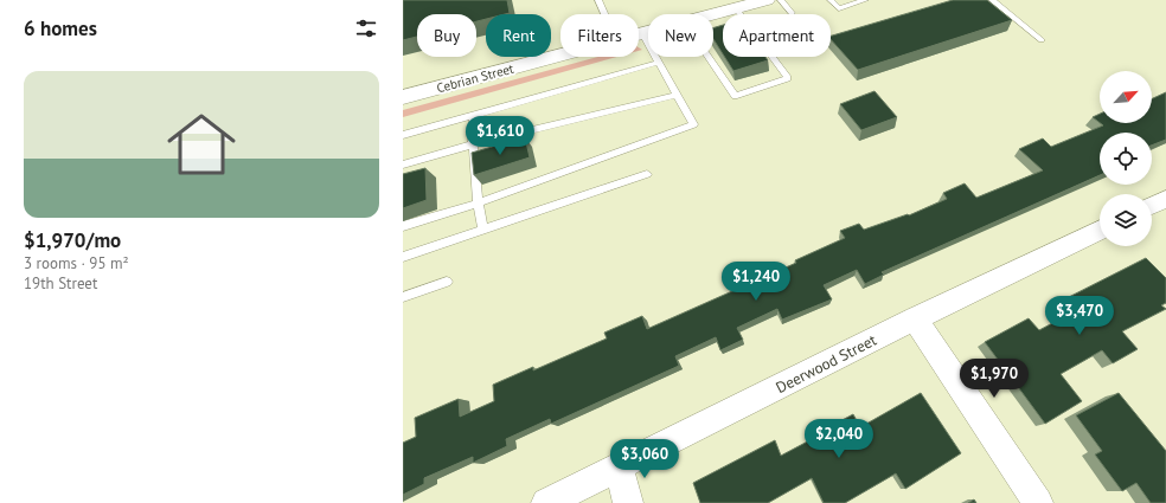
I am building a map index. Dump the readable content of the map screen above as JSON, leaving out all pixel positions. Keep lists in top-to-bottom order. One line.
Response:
{"streets":{"street":["Cebrian Street","Deerwood Street"]},"north":"top right","page":{"heading":"6 homes","chip":["Buy","Rent","Filters","New","Apartment"],"list":[{"name":"$1,970/mo","note":"3 rooms · 95 m² · 19th Street"}],"price":["$1,610","$1,240","$3,470","$1,970","$2,040","$3,060"]}}
